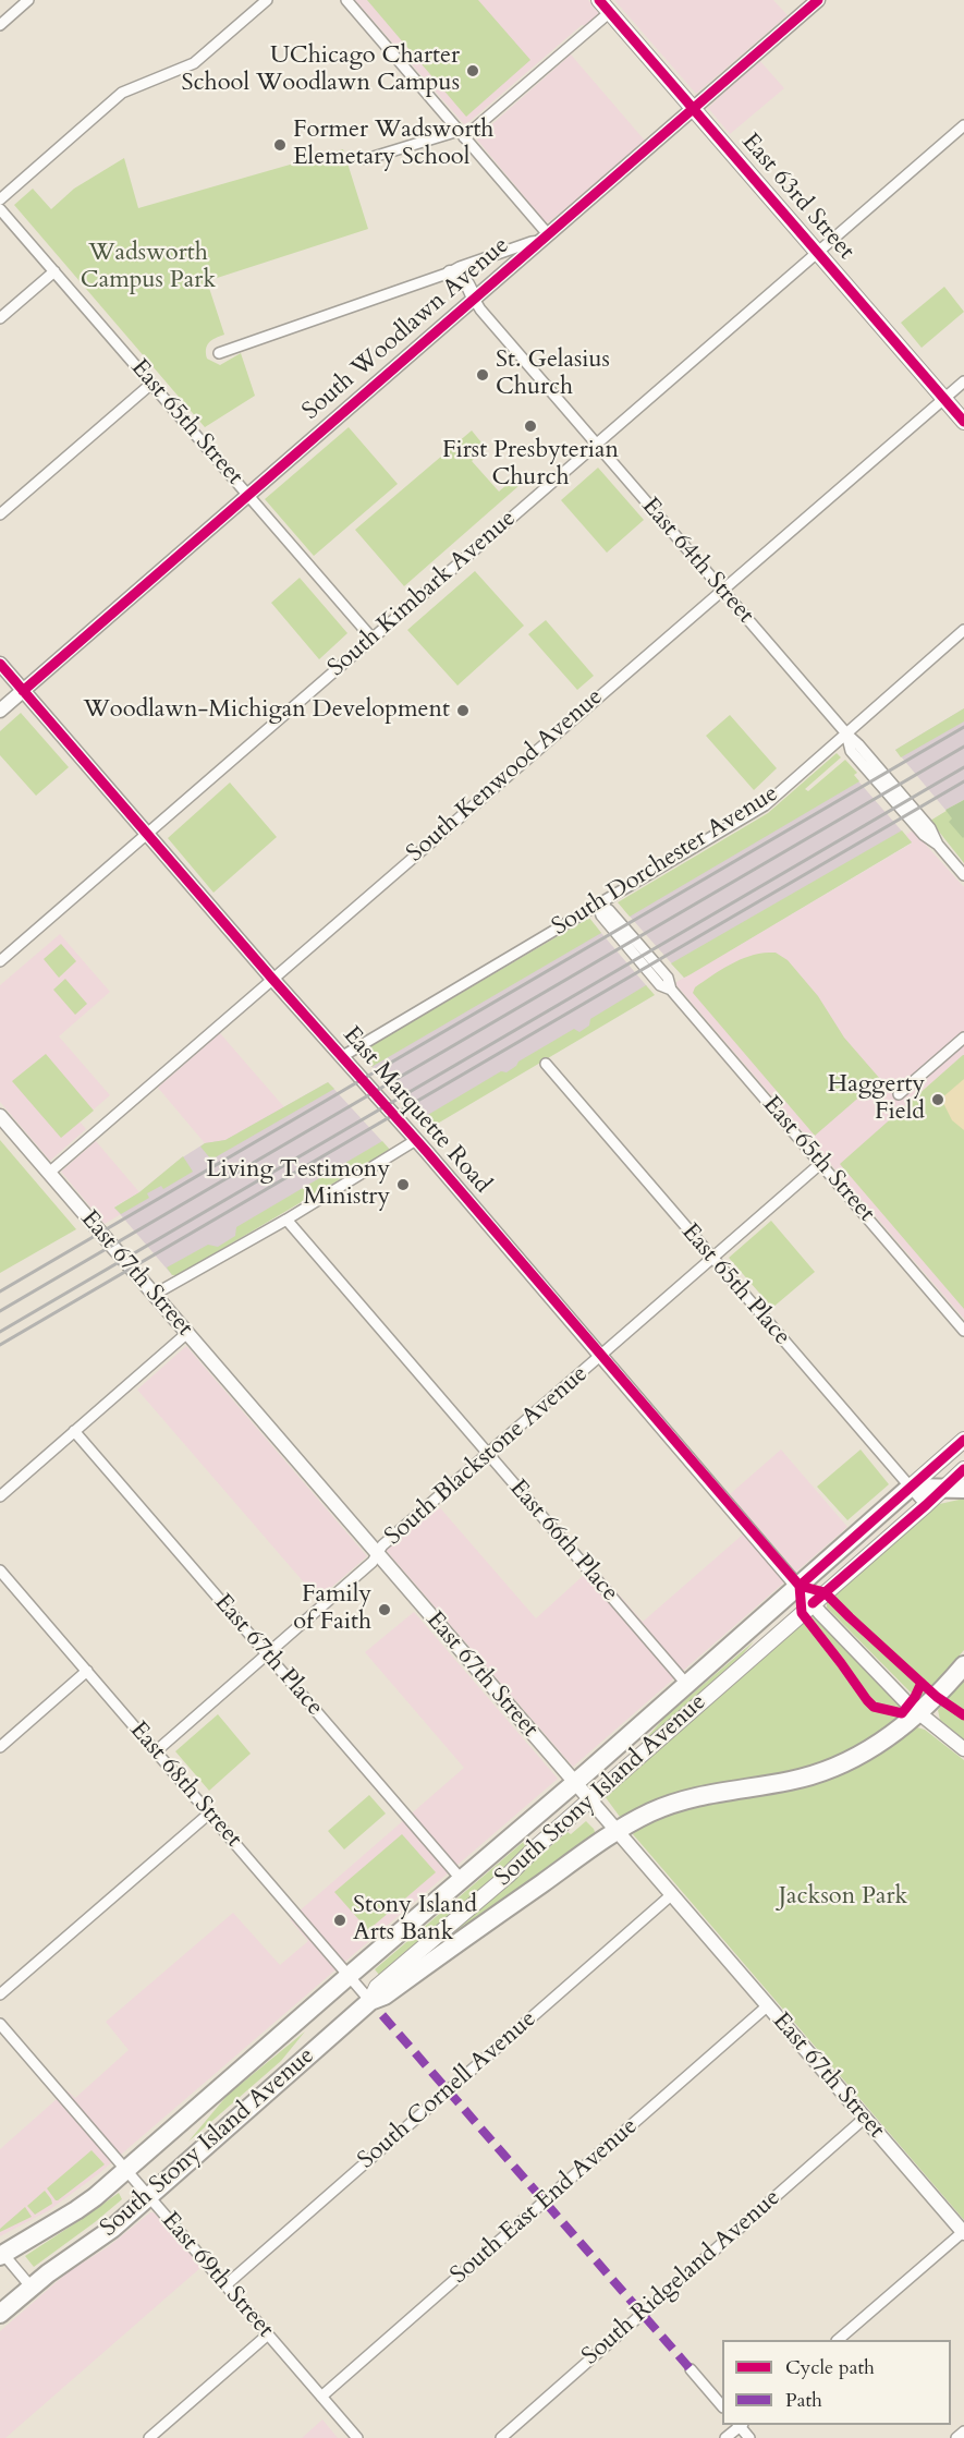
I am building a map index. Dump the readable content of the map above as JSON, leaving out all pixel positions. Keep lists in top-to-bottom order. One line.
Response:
{"streets":{"highway":["South Stony Island Avenue"],"main road":["East 63rd Street"],"street":["South Woodlawn Avenue","East 65th Street","East 64th Street","South Kimbark Avenue","South Kenwood Avenue","South Dorchester Avenue","East Marquette Road","East 67th Street","East 65th Place","South Blackstone Avenue","East 66th Place","East 67th Place","East 68th Street","South Cornell Avenue","South East End Avenue","East 69th Street","South Ridgeland Avenue"]},"crossings":[["East 63rd Street","South Woodlawn Avenue"],["East 63rd Street","South Kimbark Avenue"],["East 63rd Street","South Kenwood Avenue"],["South Woodlawn Avenue","East 65th Street"],["South Woodlawn Avenue","East 64th Street"],["South Woodlawn Avenue","East Marquette Road"],["East 65th Street","South Kimbark Avenue"],["East 65th Street","South Dorchester Avenue"],["East 65th Street","South Blackstone Avenue"],["East 64th Street","South Kimbark Avenue"],["East 64th Street","South Kenwood Avenue"],["East 64th Street","South Dorchester Avenue"],["South Kimbark Avenue","East Marquette Road"],["South Kenwood Avenue","East Marquette Road"],["South Kenwood Avenue","East 67th Street"],["South Dorchester Avenue","East Marquette Road"],["East Marquette Road","South Blackstone Avenue"],["East Marquette Road","South Stony Island Avenue"],["East 67th Street","South Blackstone Avenue"],["East 67th Street","South Stony Island Avenue"],["East 67th Street","South Cornell Avenue"],["East 67th Street","South East End Avenue"],["East 67th Street","South Ridgeland Avenue"],["East 65th Place","South Blackstone Avenue"],["East 65th Place","South Stony Island Avenue"],["South Blackstone Avenue","East 66th Place"],["South Blackstone Avenue","East 67th Place"],["South Blackstone Avenue","East 68th Street"],["East 66th Place","South Stony Island Avenue"],["East 67th Place","South Stony Island Avenue"],["East 68th Street","South Stony Island Avenue"],["South Stony Island Avenue","East 69th Street"],["South Cornell Avenue","East 69th Street"],["South East End Avenue","East 69th Street"]],"parks":["Wadsworth Campus Park","Jackson Park"],"places":["UChicago Charter School Woodlawn Campus","Former Wadsworth Elemetary School","St. Gelasius Church","First Presbyterian Church","Woodlawn-Michigan Development","Haggerty Field","Living Testimony Ministry","Family of Faith","Stony Island Arts Bank"],"legend":["Cycle path","Path"]}
